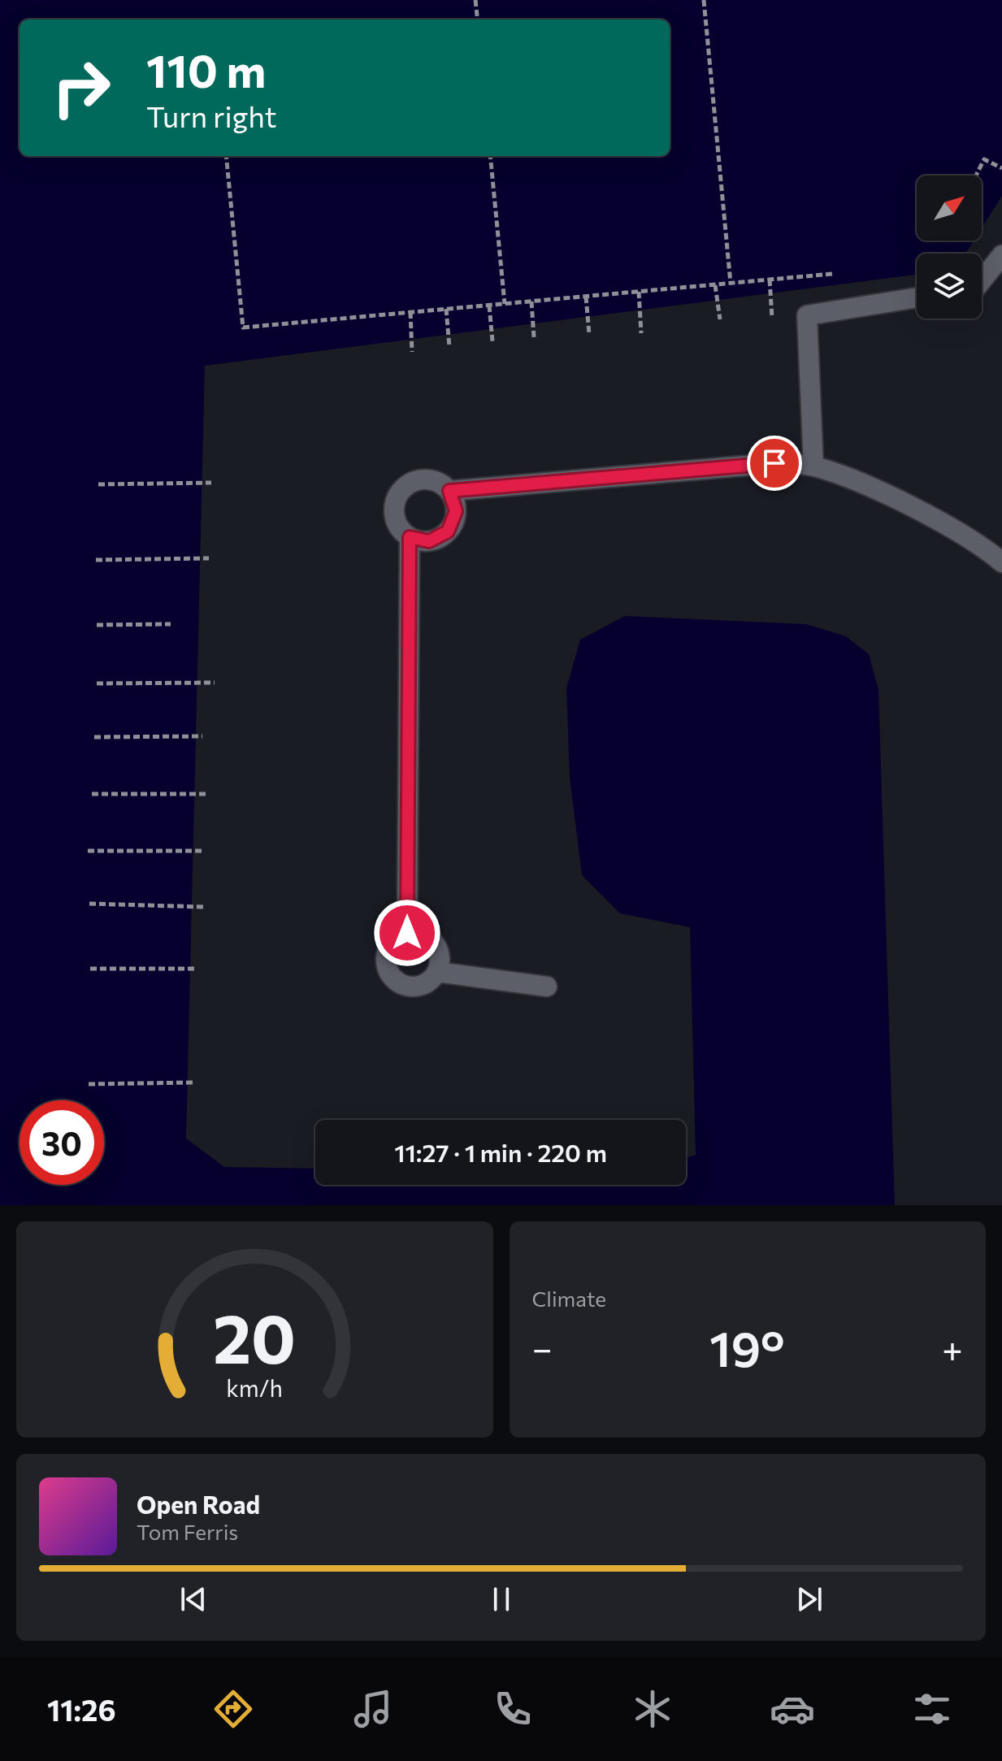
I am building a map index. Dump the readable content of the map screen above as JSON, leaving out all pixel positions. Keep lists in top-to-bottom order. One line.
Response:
{"north":"top right","page":{"turn":["110 m","Turn right"],"limit":"30","trip":"11:27 · 1 min · 220 m","tile":"Climate","heat":["−","19°","+"],"song":["Open Road","Tom Ferris"],"tabs":"11:26","gauge":["20","km/h"]}}
